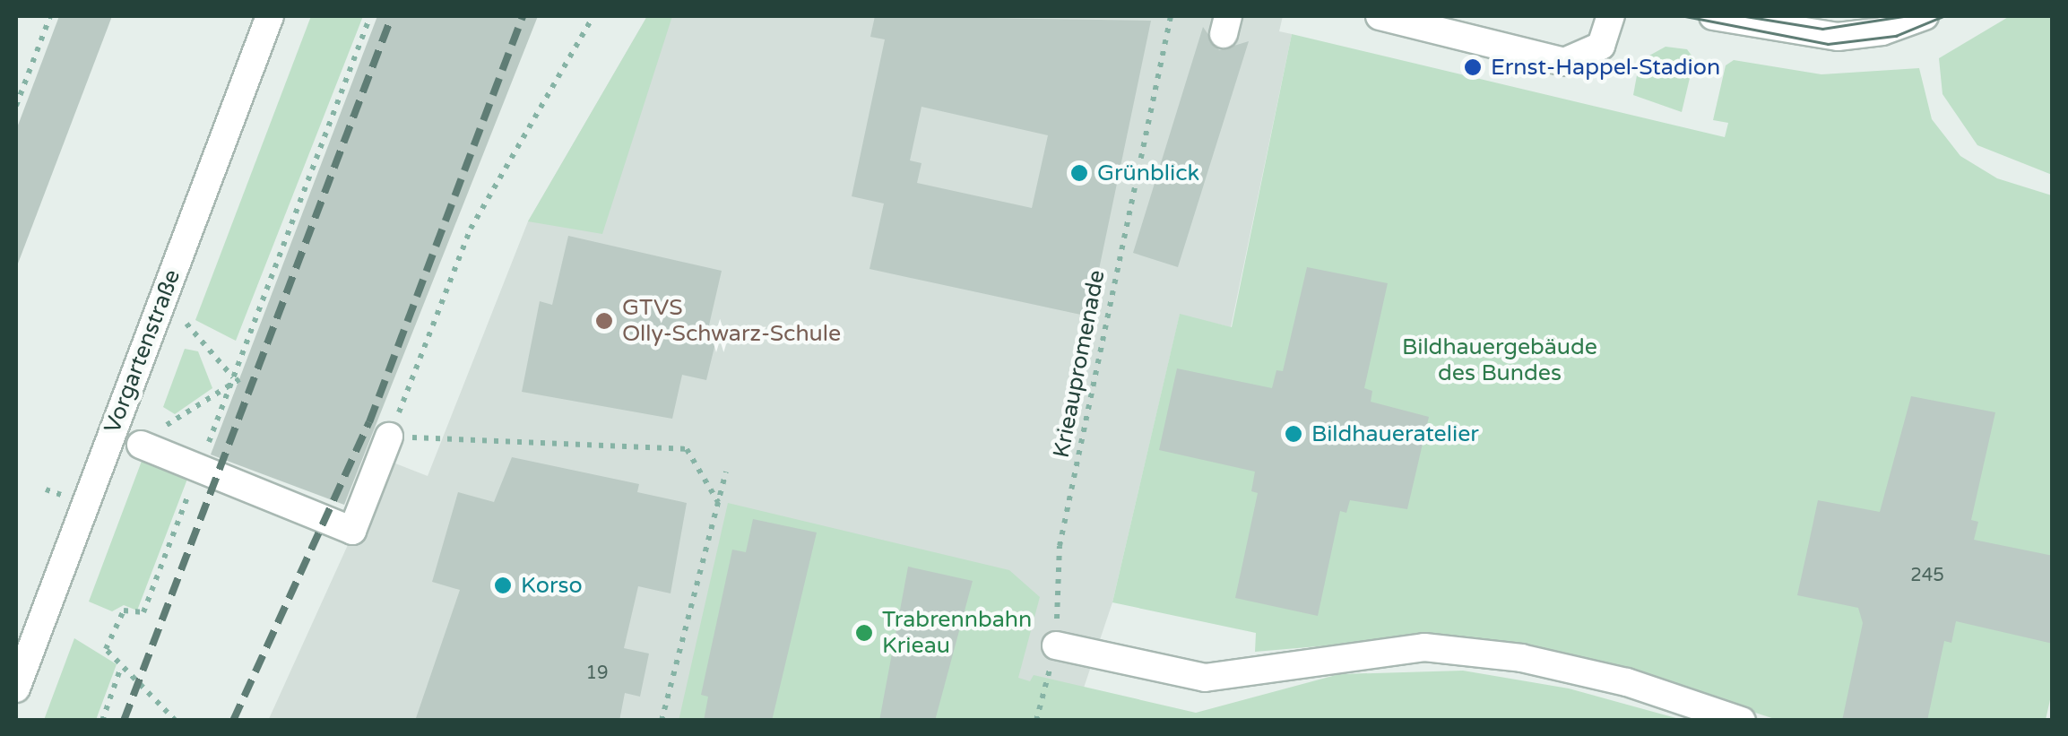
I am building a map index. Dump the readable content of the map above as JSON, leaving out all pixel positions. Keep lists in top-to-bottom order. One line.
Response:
{"streets":{"street":["Vorgartenstraße"],"path":["Krieaupromenade"]},"parks":["Bildhauergebäude des Bundes"],"places":["Ernst-Happel-Stadion","Grünblick","GTVS Olly-Schwarz-Schule","Bildhaueratelier","Korso","Trabrennbahn Krieau"],"house_numbers":["245","19"]}
